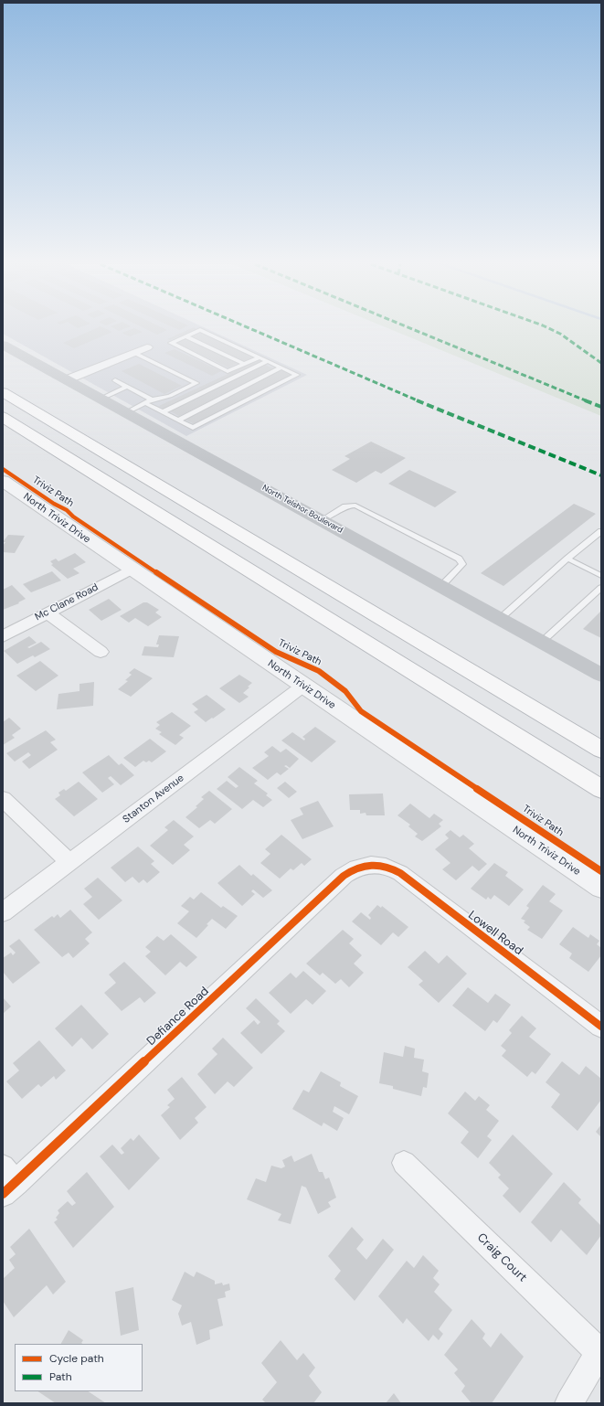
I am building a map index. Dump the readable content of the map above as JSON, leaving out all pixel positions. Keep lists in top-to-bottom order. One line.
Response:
{"streets":{"main road":["North Telshor Boulevard"],"street":["North Triviz Drive","Mc Clane Road","Stanton Avenue","Lowell Road","Defiance Road","Craig Court"],"cycle path":["Triviz Path"]},"crossings":[["North Triviz Drive","Mc Clane Road"],["North Triviz Drive","Stanton Avenue"],["Lowell Road","Defiance Road"]],"legend":["Cycle path","Path"]}
